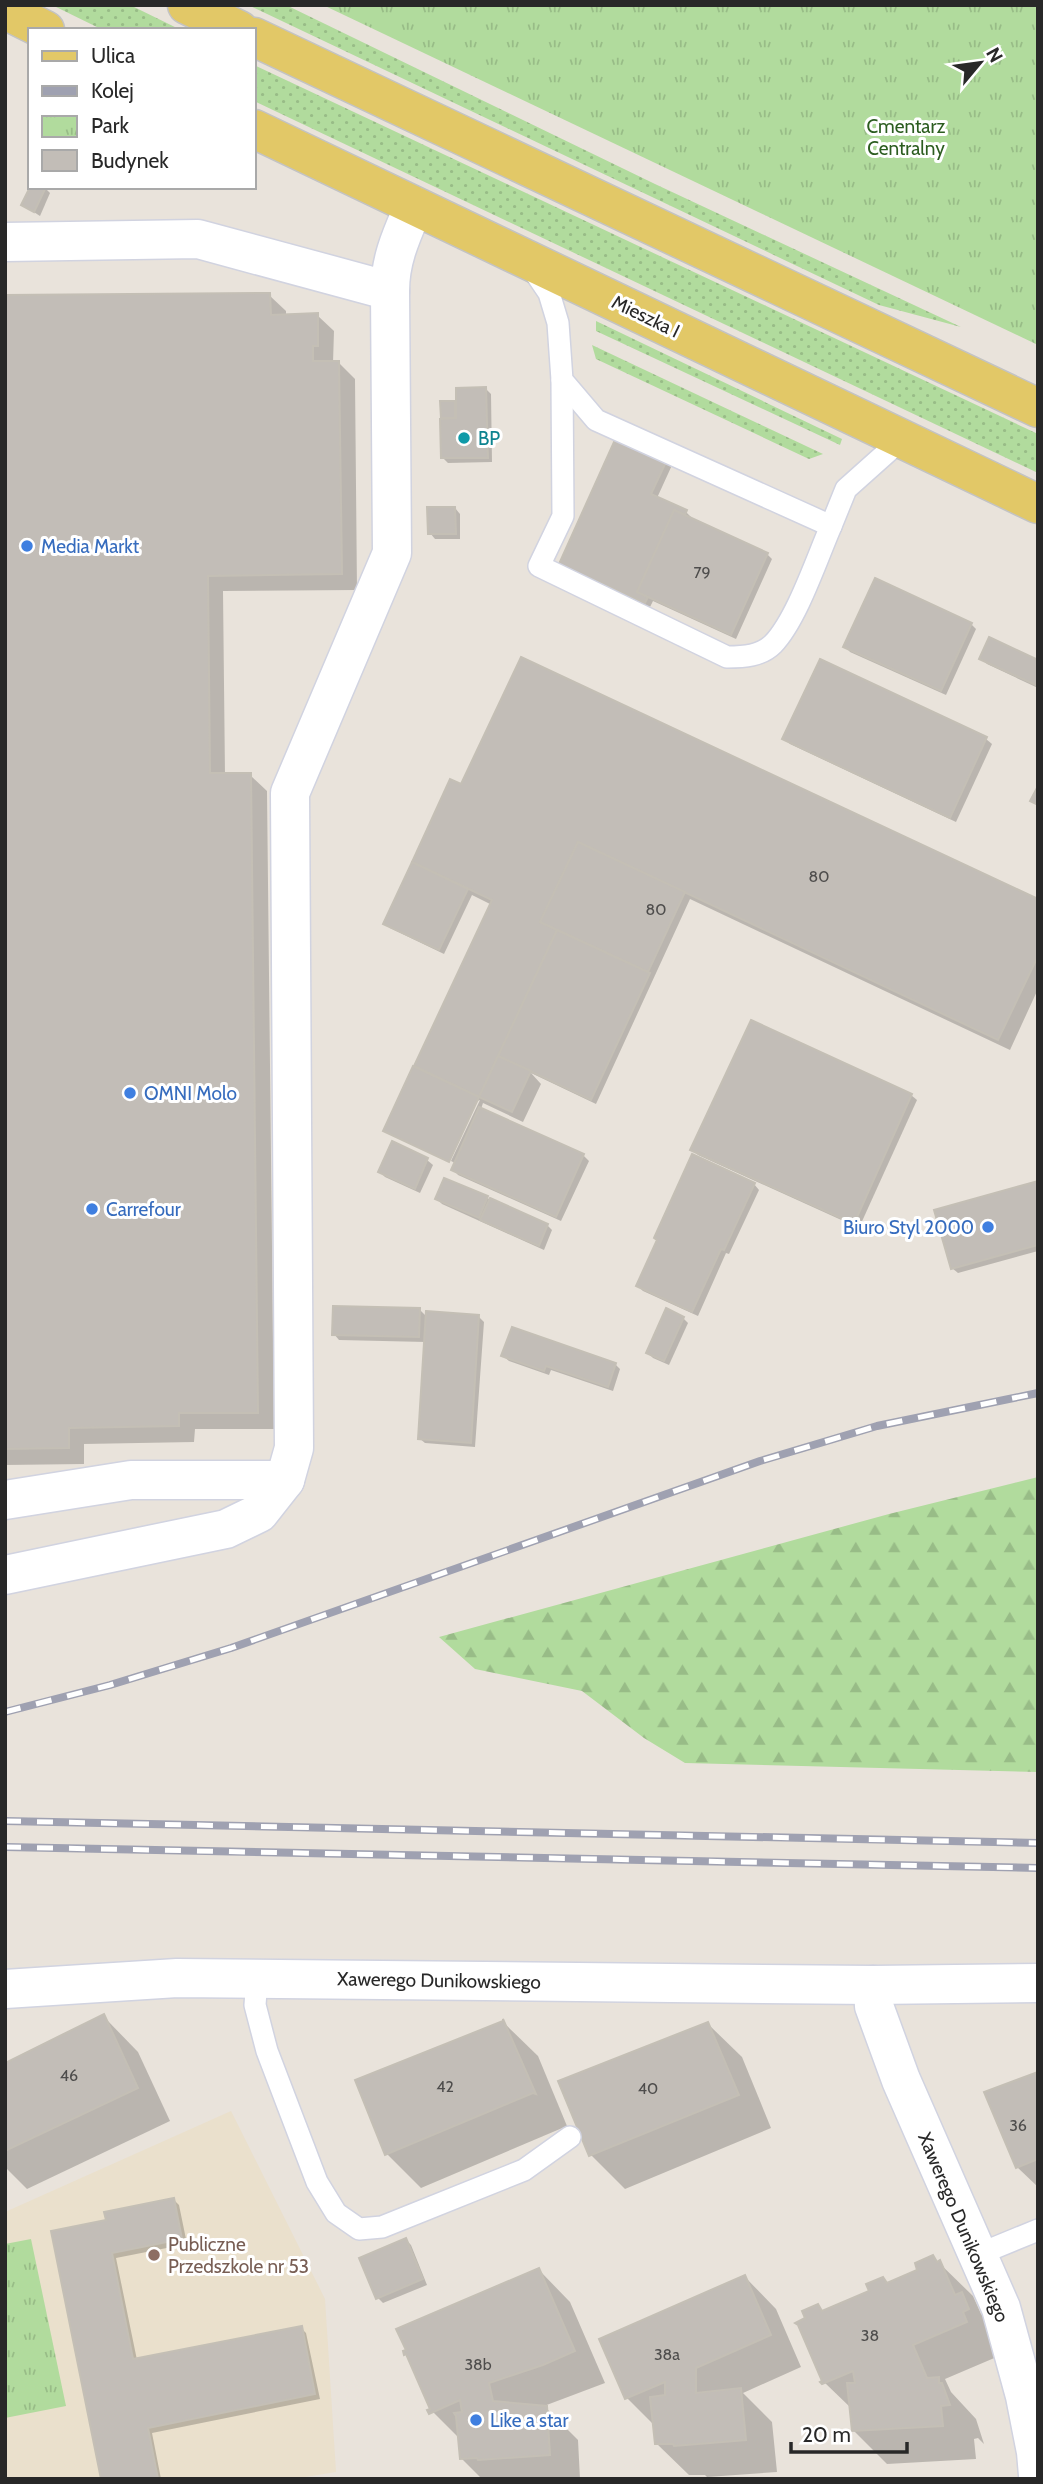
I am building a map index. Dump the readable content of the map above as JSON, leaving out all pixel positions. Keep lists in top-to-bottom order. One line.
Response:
{"streets":{"main road":["Mieszka I"],"street":["Xawerego Dunikowskiego"]},"parks":["Cmentarz Centralny"],"places":["BP","Media Markt","OMNI Molo","Carrefour","Biuro Styl 2000","Publiczne Przedszkole nr 53","Like a star"],"house_numbers":["79","80","80","46","42","40","36","38","38a","38b"],"legend":["Ulica","Kolej","Park","Budynek"],"scale_bar":"20 m","north":"top right"}
